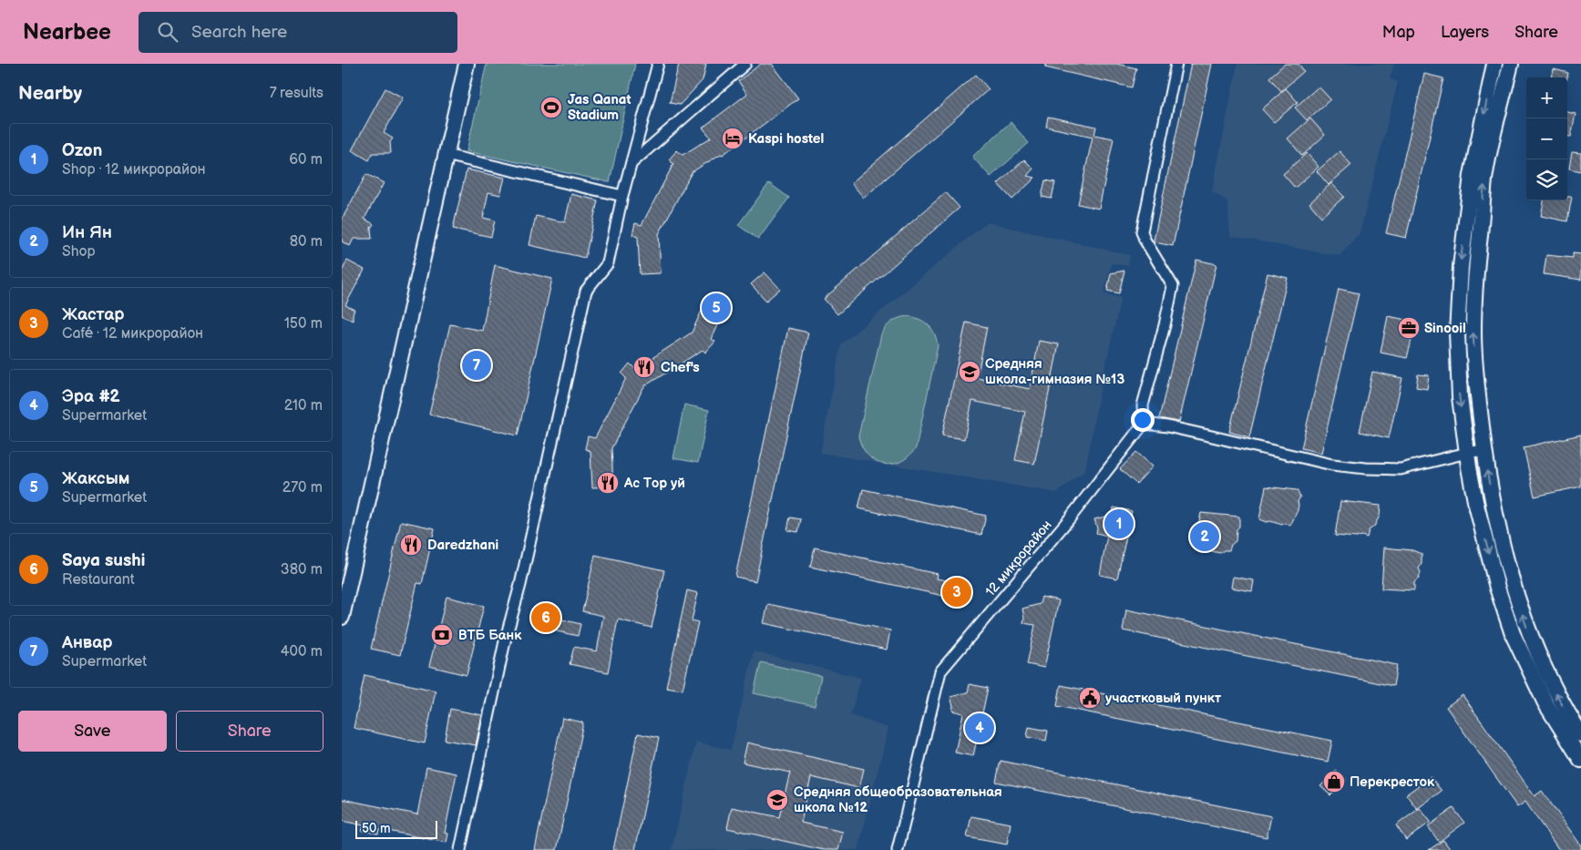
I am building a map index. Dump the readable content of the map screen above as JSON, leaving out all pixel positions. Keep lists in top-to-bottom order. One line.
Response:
{"streets":{"street":["12 микрорайон"]},"places":{"sports":["Jas Qanat Stadium"],"hotel":["Kaspi hostel"],"office":["Sinooil"],"restaurant":["Chef's","Ас Тор уй","Daredzhani"],"school or university":["Средняя школа-гимназия №13","Средняя общеобразовательная школа №12"],"bank":["ВТБ Банк"],"public building":["участковый пункт"],"shop":["Перекресток"]},"scale_bar":"50 m","page":{"header":"Nearbee","search":"Search here","nav":["Map","Layers","Share"],"heading":["Nearby","7 results"],"map_buttons":["+","−"],"list":[{"mark":"1","name":"Ozon","note":"Shop · 12 микрорайон","value":"60 m"},{"mark":"2","name":"Ин Ян","note":"Shop","value":"80 m"},{"mark":"3","name":"Жастар","note":"Café · 12 микрорайон","value":"150 m"},{"mark":"4","name":"Эра #2","note":"Supermarket","value":"210 m"},{"mark":"5","name":"Жаксым","note":"Supermarket","value":"270 m"},{"mark":"6","name":"Saya sushi","note":"Restaurant","value":"380 m"},{"mark":"7","name":"Анвар","note":"Supermarket","value":"400 m"}],"pins":["5","7","1","2","3","6","4"],"buttons":["Save","Share"],"scale":"50 m"}}
